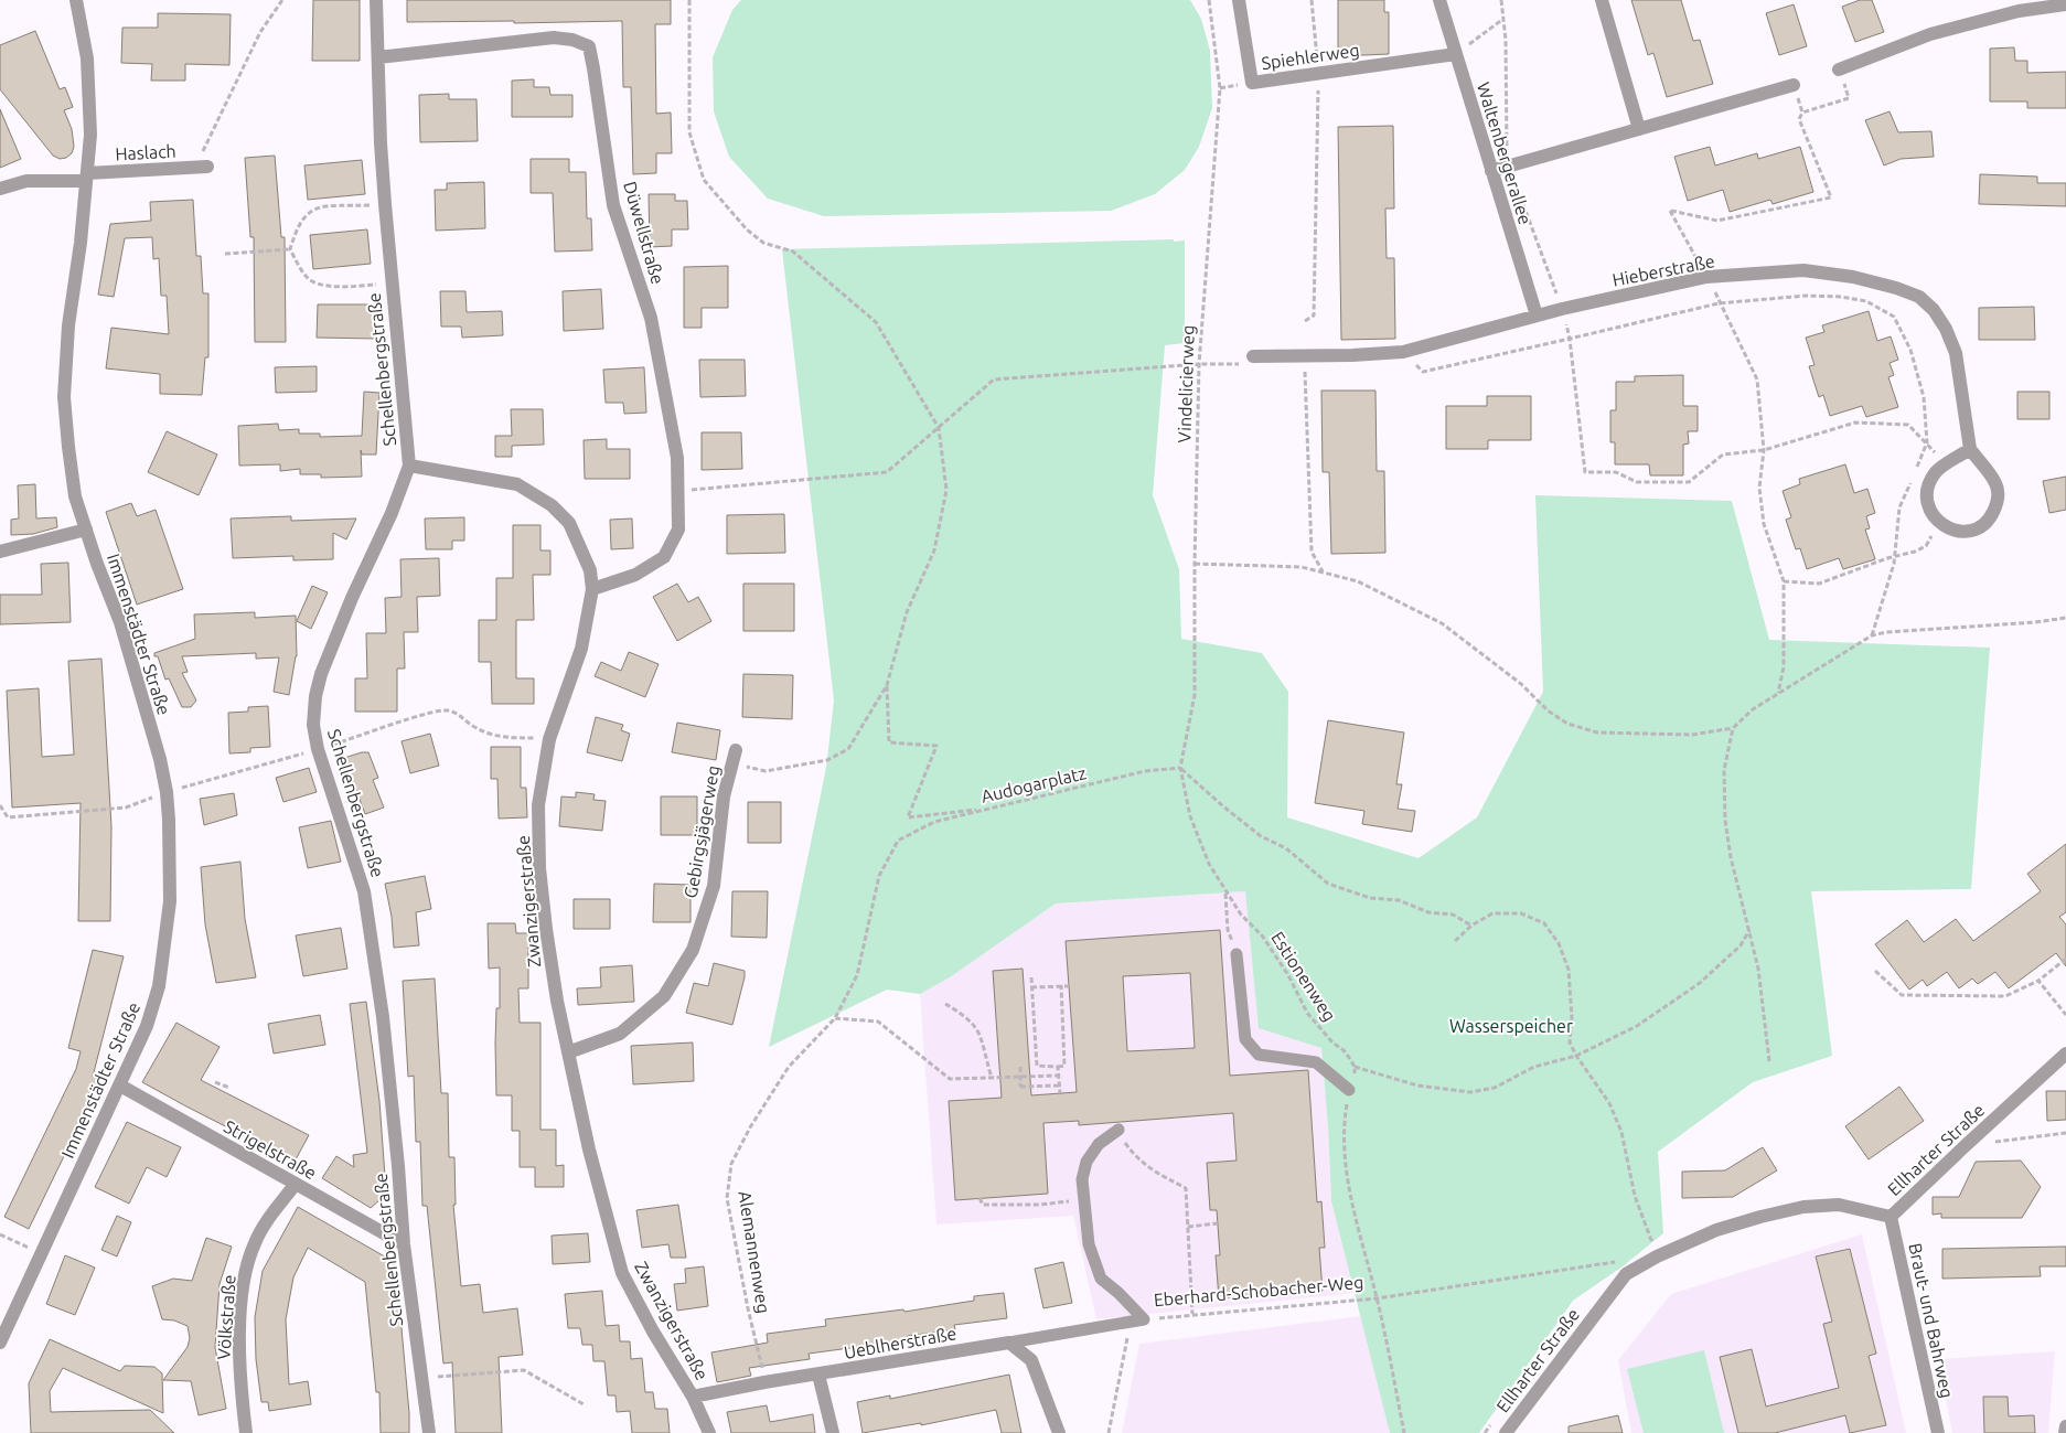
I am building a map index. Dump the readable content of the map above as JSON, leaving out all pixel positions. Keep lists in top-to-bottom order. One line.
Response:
{"streets":{"street":["Spiehlerweg","Haslach","Waltenbergerallee","Düwellstraße","Hieberstraße","Schellenbergstraße","Immenstädter Straße","Gebirgsjägerweg","Zwanzigerstraße","Strigelstraße","Ellharter Straße","Völkstraße","Braut- und Bahrweg","Ueblherstraße"],"lane":["Eberhard-Schobacher-Weg"],"path":["Vindelicierweg","Audogarplatz","Estionenweg","Alemannenweg"]},"crossings":[["Spiehlerweg","Waltenbergerallee"],["Haslach","Immenstädter Straße"],["Waltenbergerallee","Hieberstraße"],["Düwellstraße","Schellenbergstraße"],["Düwellstraße","Zwanzigerstraße"],["Schellenbergstraße","Zwanzigerstraße"],["Schellenbergstraße","Strigelstraße"],["Vindelicierweg","Audogarplatz"],["Vindelicierweg","Estionenweg"],["Immenstädter Straße","Strigelstraße"],["Audogarplatz","Estionenweg"],["Audogarplatz","Alemannenweg"],["Gebirgsjägerweg","Zwanzigerstraße"],["Zwanzigerstraße","Ueblherstraße"],["Strigelstraße","Völkstraße"],["Ellharter Straße","Braut- und Bahrweg"],["Alemannenweg","Ueblherstraße"],["Eberhard-Schobacher-Weg","Ueblherstraße"]],"parks":["Wasserspeicher"]}
